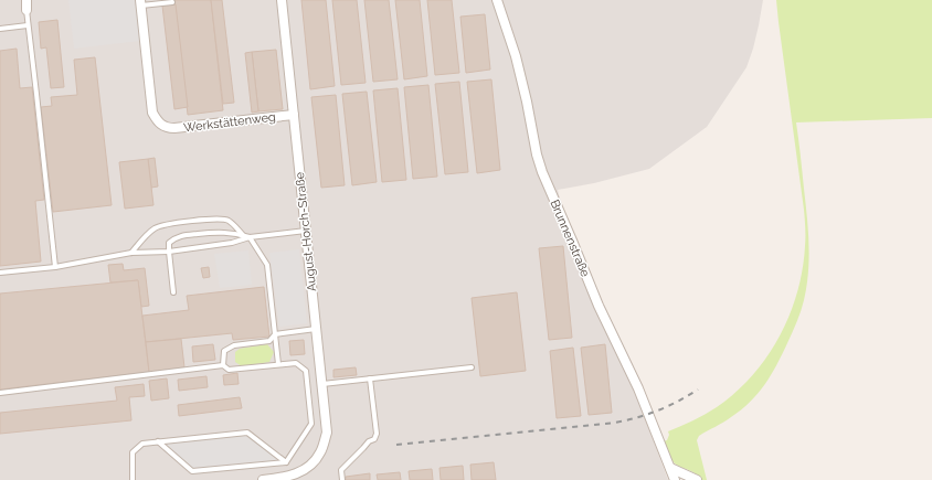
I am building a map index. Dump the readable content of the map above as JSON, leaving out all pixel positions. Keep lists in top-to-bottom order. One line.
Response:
{"streets":{"street":["Werkstättenweg","August-Horch-Straße","Brunnenstraße"]},"crossings":[["Werkstättenweg","August-Horch-Straße"]]}
